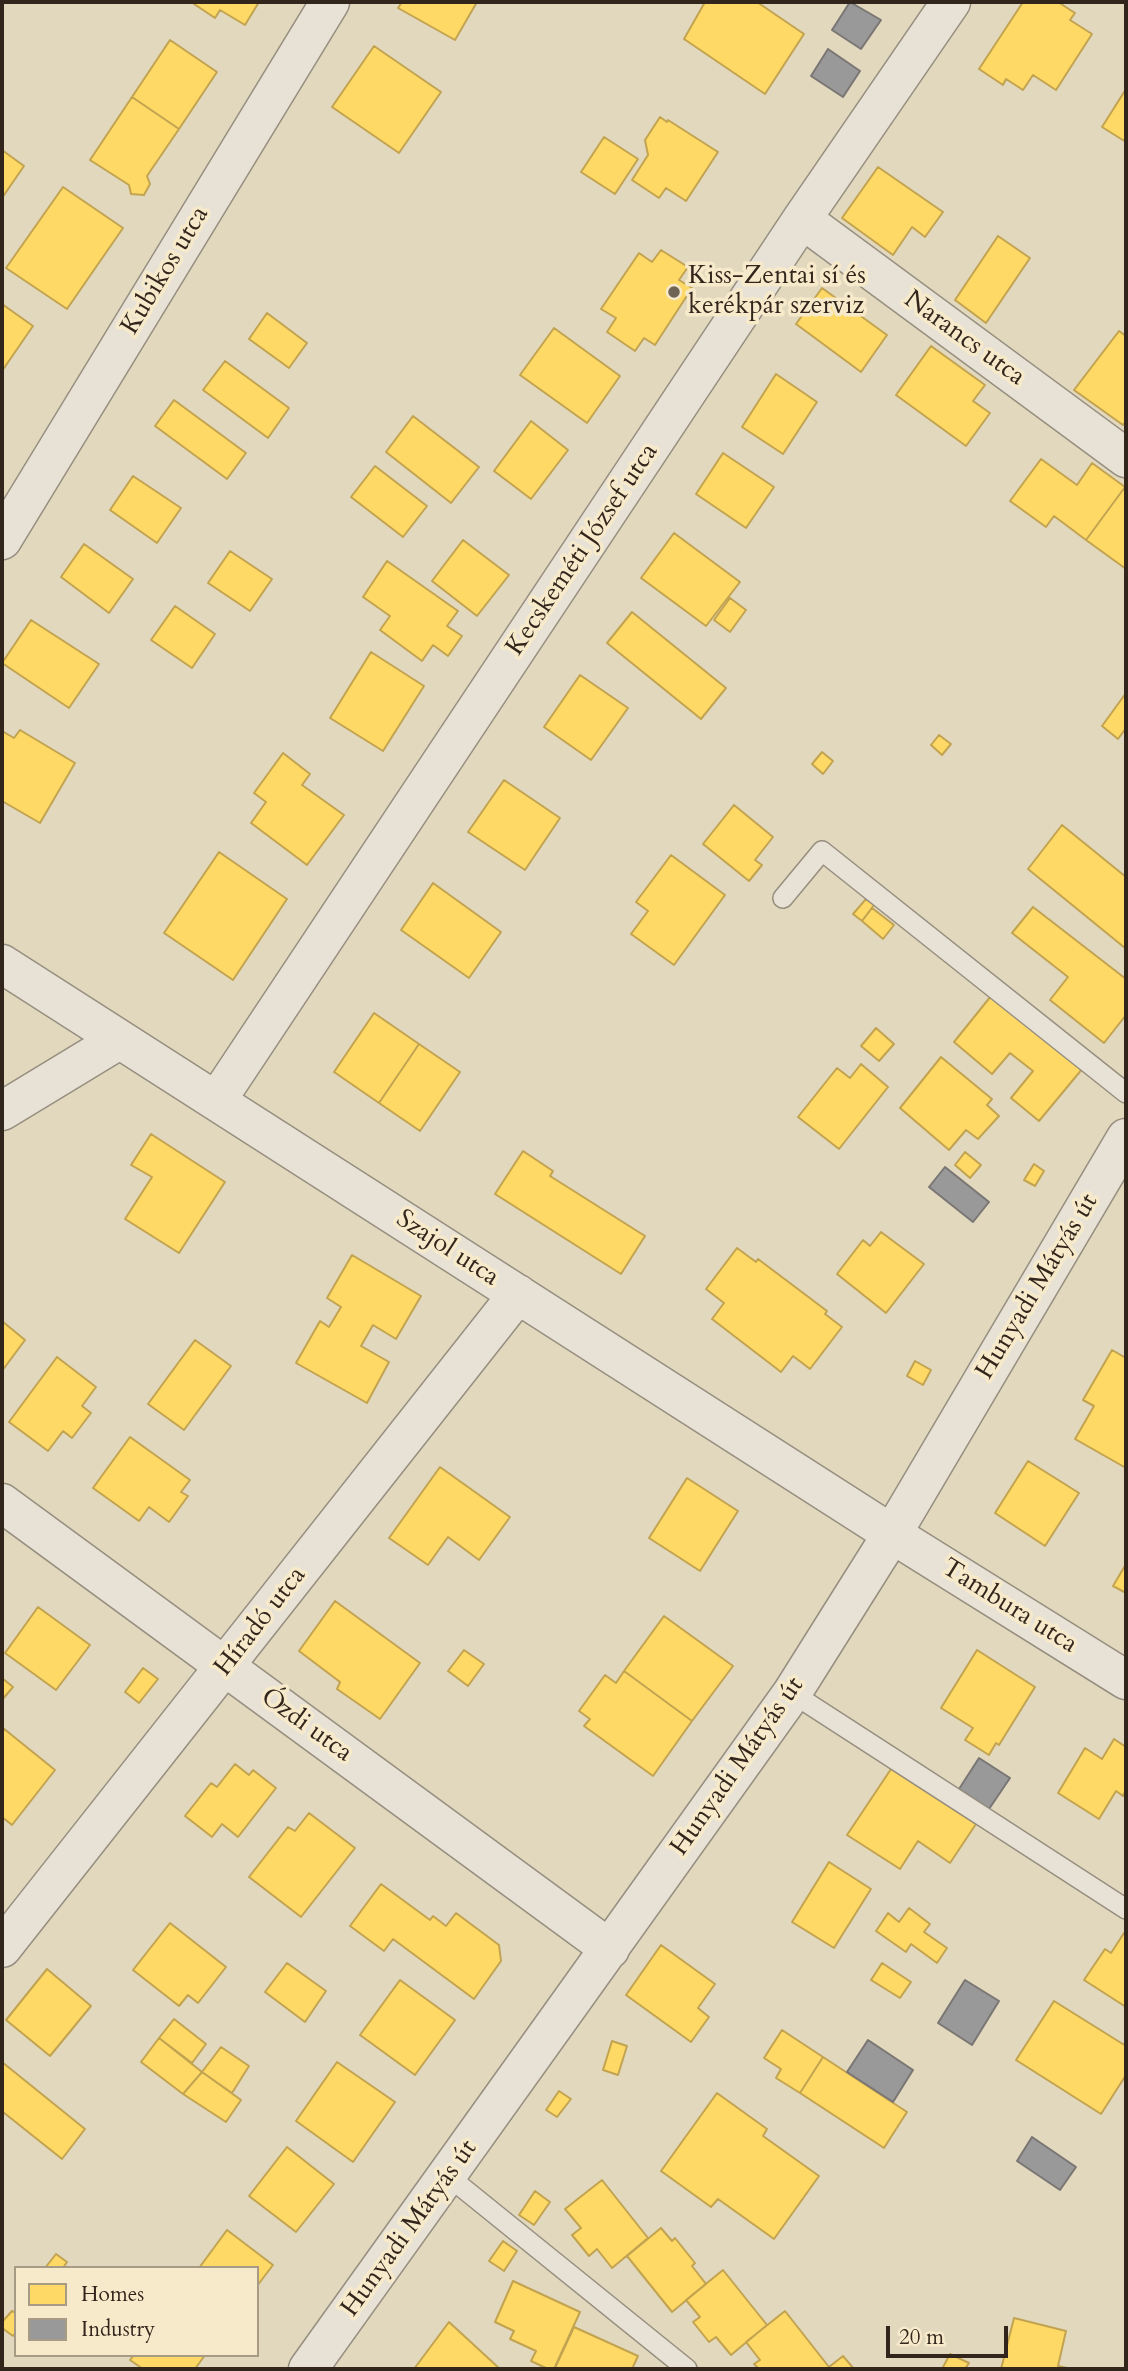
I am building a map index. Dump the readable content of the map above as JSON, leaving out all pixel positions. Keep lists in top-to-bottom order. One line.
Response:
{"streets":{"street":["Kubikos utca","Narancs utca","Kecskeméti József utca","Szajol utca","Hunyadi Mátyás út","Tambura utca","Híradó utca","Ózdi utca"]},"crossings":[["Narancs utca","Kecskeméti József utca"],["Kecskeméti József utca","Szajol utca"],["Szajol utca","Hunyadi Mátyás út"],["Szajol utca","Tambura utca"],["Szajol utca","Híradó utca"],["Hunyadi Mátyás út","Tambura utca"],["Hunyadi Mátyás út","Ózdi utca"],["Híradó utca","Ózdi utca"]],"places":["Kiss-Zentai sí és kerékpár szerviz"],"legend":["Homes","Industry"],"scale_bar":"20 m"}
